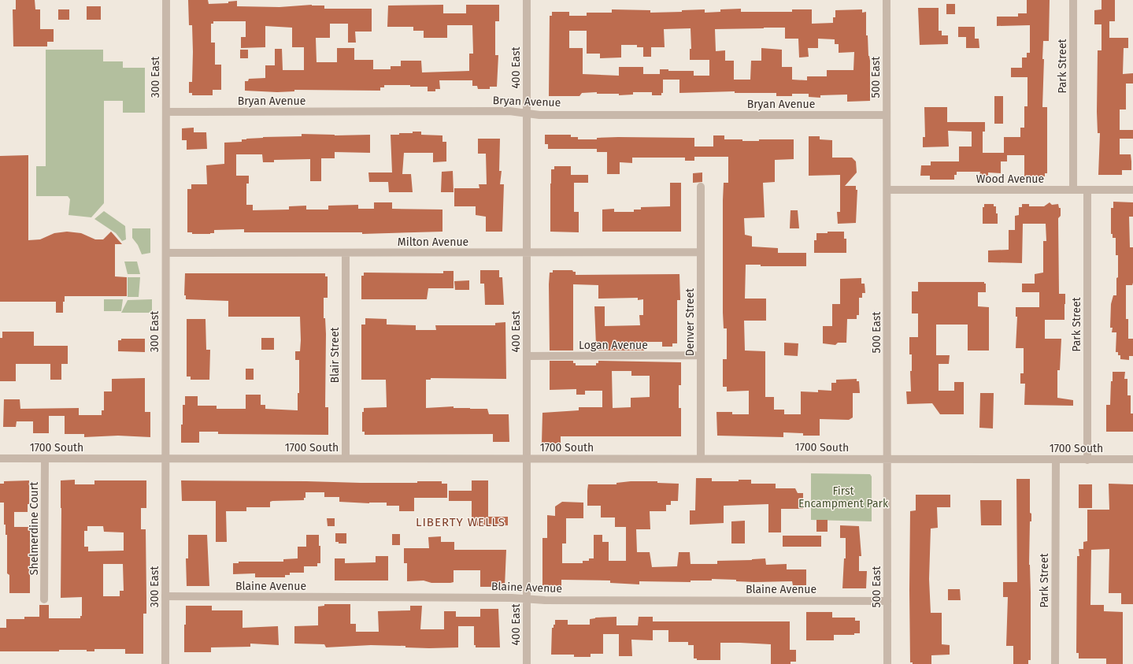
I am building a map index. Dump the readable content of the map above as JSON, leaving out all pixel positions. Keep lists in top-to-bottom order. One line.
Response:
{"streets":{"street":["Park Street","400 East","300 East","500 East","Bryan Avenue","Wood Avenue","Milton Avenue","Denver Street","Logan Avenue","Blair Street","1700 South","Shelmerdine Court","Blaine Avenue"]},"crossings":[["Park Street","Wood Avenue"],["Park Street","1700 South"],["400 East","Bryan Avenue"],["400 East","Milton Avenue"],["400 East","Logan Avenue"],["400 East","1700 South"],["400 East","Blaine Avenue"],["300 East","Bryan Avenue"],["300 East","Milton Avenue"],["300 East","1700 South"],["300 East","Blaine Avenue"],["500 East","Bryan Avenue"],["500 East","Wood Avenue"],["500 East","1700 South"],["500 East","Blaine Avenue"],["Milton Avenue","Denver Street"],["Milton Avenue","Blair Street"],["Denver Street","Logan Avenue"],["Denver Street","1700 South"],["Blair Street","1700 South"],["1700 South","Shelmerdine Court"]],"districts":["LIBERTY WELLS"],"parks":["First Encampment Park"]}
